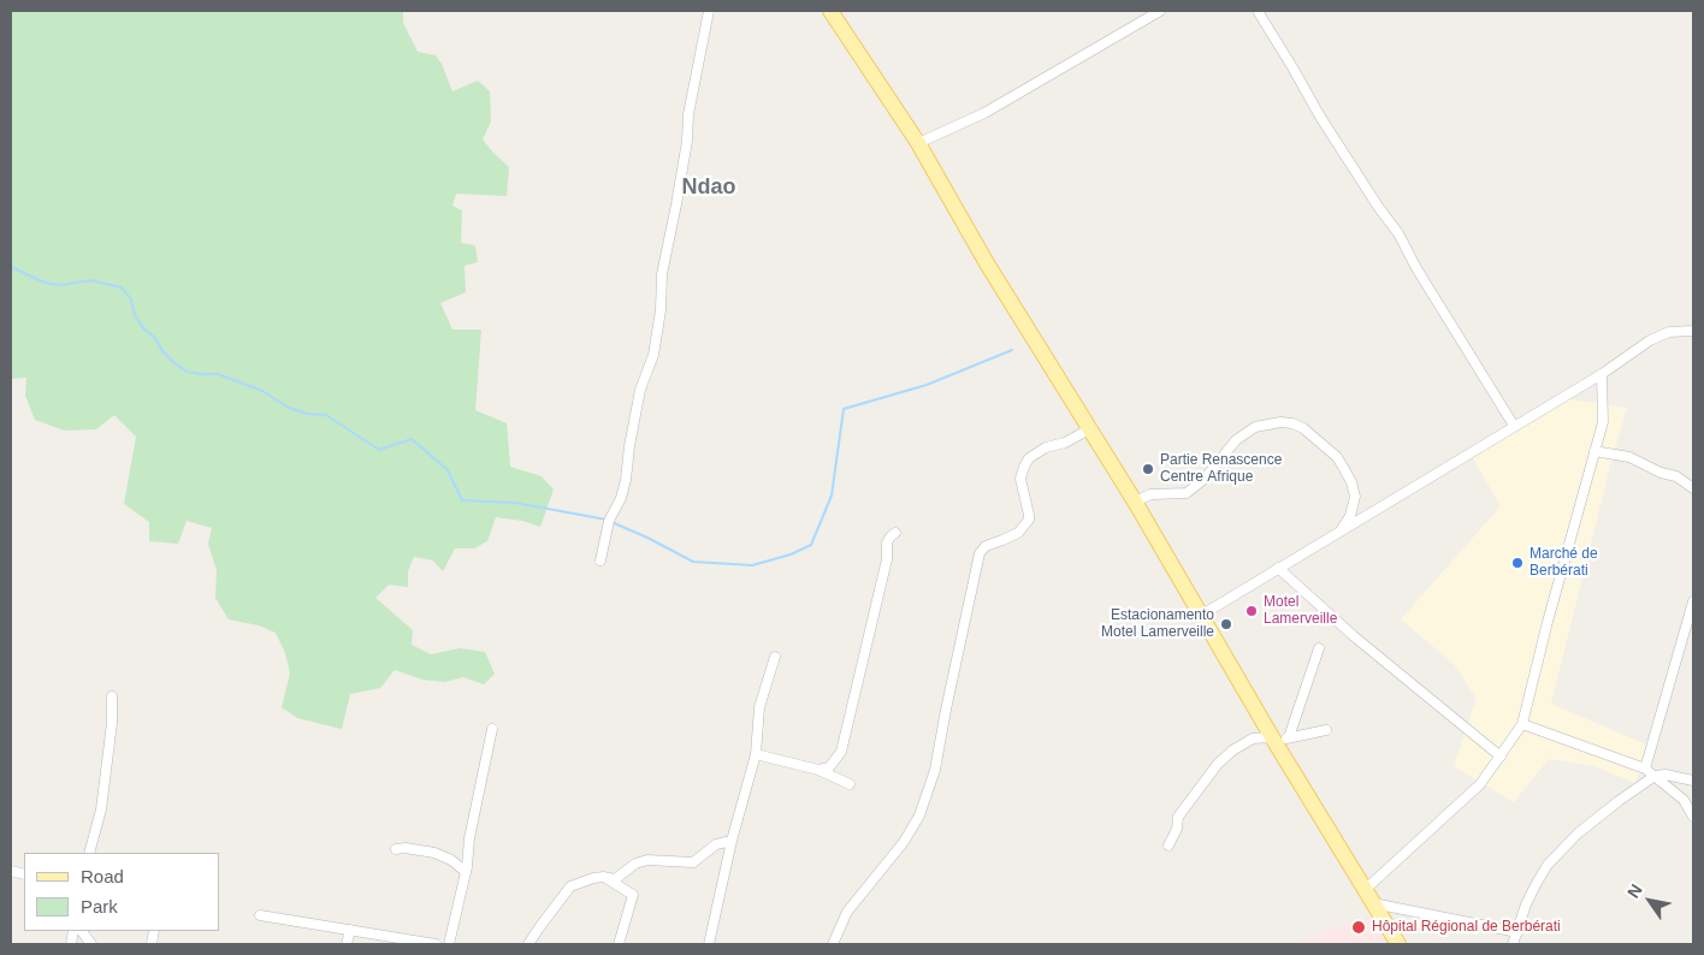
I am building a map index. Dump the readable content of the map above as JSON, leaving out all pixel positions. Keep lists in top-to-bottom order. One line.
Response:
{"districts":["Ndao"],"places":["Partie Renascence Centre Afrique","Marché de Berbérati","Motel Lamerveille","Estacionamento Motel Lamerveille","Hôpital Régional de Berbérati"],"legend":["Road","Park"],"north":"top left"}
